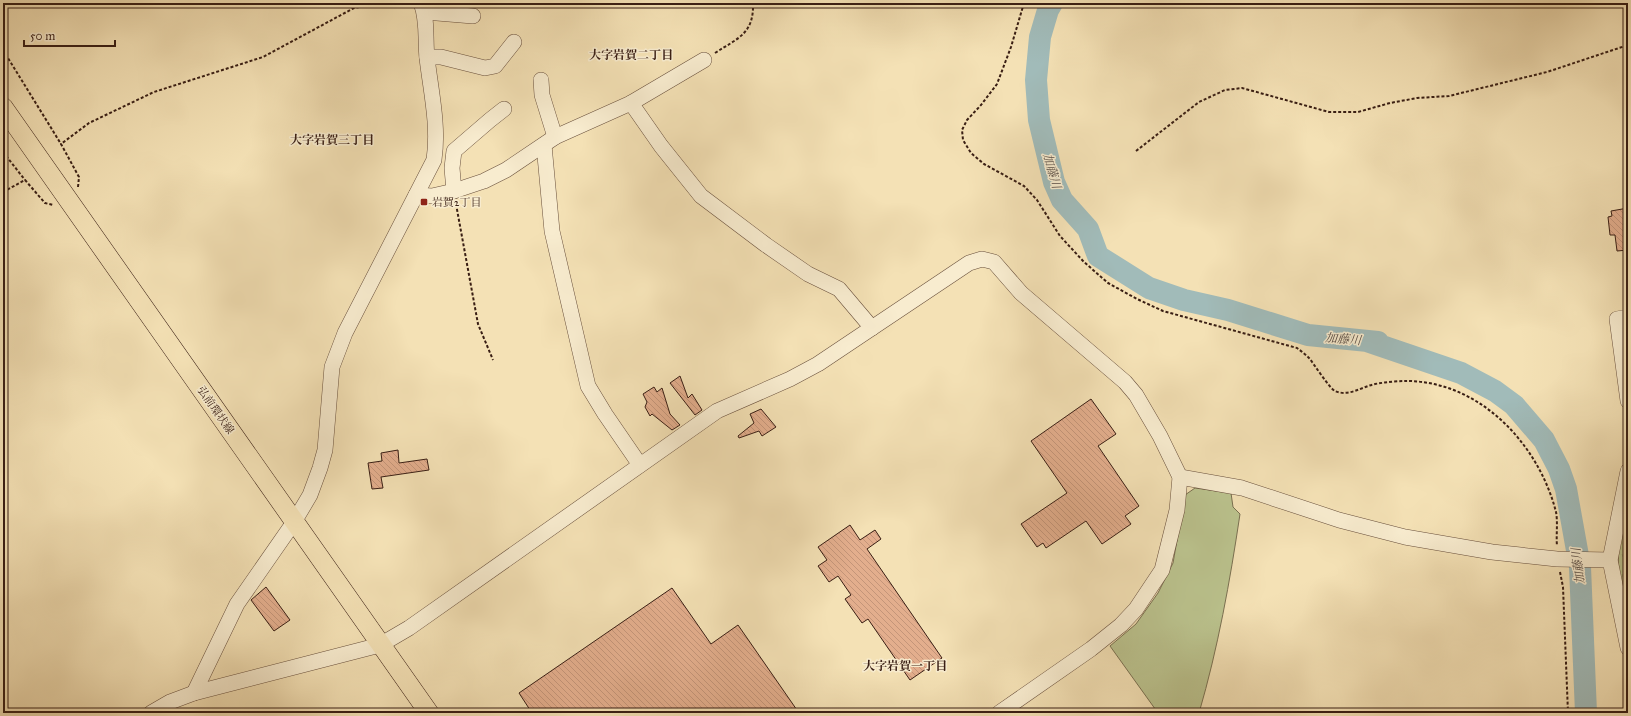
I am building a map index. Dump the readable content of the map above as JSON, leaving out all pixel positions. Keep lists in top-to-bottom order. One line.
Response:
{"streets":{"main road":["弘前環状線"]},"districts":["大字岩賀二丁目","大字岩賀三丁目","大字岩賀一丁目"],"water":["加藤川"],"places":{"transit":["岩賀2丁目"]},"scale_bar":"50 m"}
